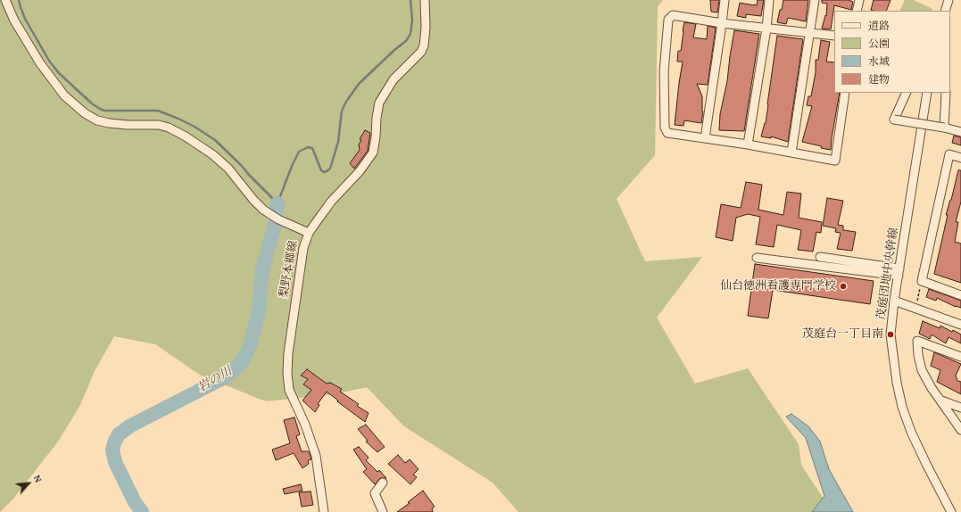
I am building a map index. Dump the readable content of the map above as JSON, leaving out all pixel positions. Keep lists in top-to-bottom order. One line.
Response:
{"streets":{"street":["梨野本郷線","茂庭団地中央幹線"]},"water":["岩の川"],"places":["仙台徳洲看護専門学校","茂庭台一丁目南"],"legend":["道路","公園","水域","建物"],"north":"top right"}
